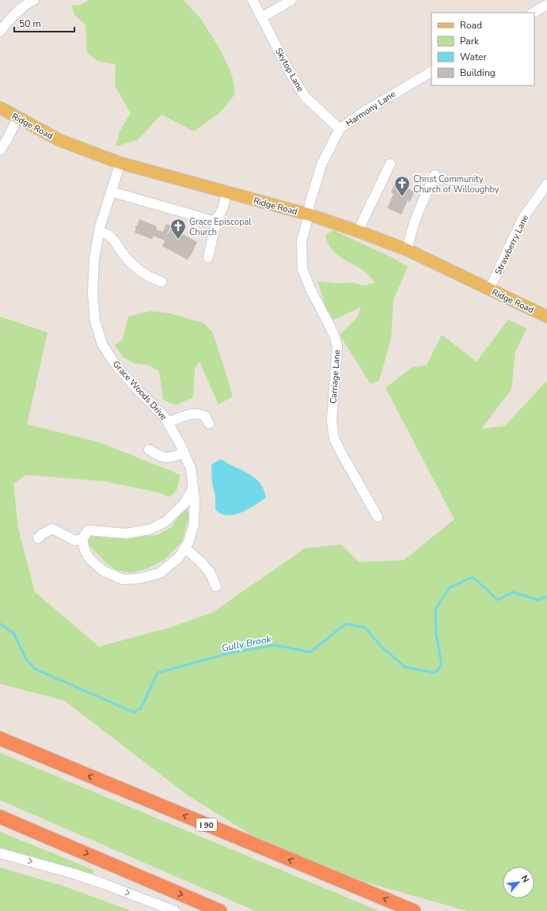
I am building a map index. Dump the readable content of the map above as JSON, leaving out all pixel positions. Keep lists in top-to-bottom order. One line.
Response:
{"streets":{"highway":["I 90"],"main road":["Ridge Road"],"street":["Skytop Lane","Harmony Lane","Strawberry Lane","Carriage Lane","Grace Woods Drive"]},"crossings":[["Skytop Lane","Harmony Lane"],["Harmony Lane","Ridge Road"],["Harmony Lane","Carriage Lane"],["Ridge Road","Strawberry Lane"],["Ridge Road","Carriage Lane"],["Ridge Road","Grace Woods Drive"]],"water":["Gully Brook"],"places":{"church":["Christ Community Church of Willoughby","Grace Episcopal Church"]},"legend":["Road","Park","Water","Building"],"scale_bar":"50 m","north":"top right"}
